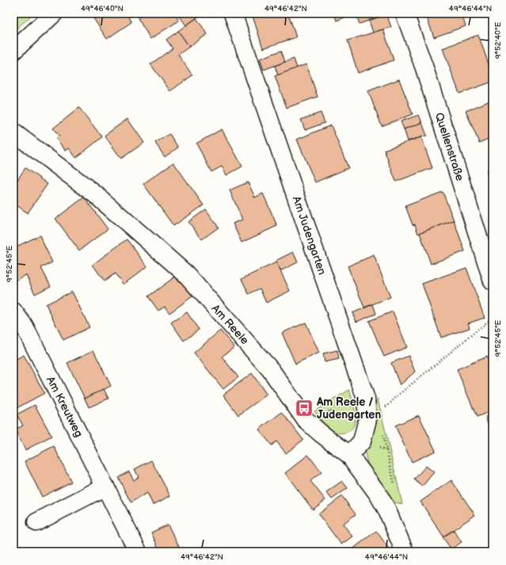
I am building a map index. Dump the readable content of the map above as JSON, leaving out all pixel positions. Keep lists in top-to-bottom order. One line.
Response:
{"streets":{"street":["Quellenstraße","Am Judengarten","Am Reele","Am Kreutweg"]},"crossings":[["Am Judengarten","Am Reele"]],"places":{"bus stop":["Am Reele / Judengarten"]},"coordinates":["49°46'40\"N","49°46'42\"N","49°46'44\"N","9°52'40\"E","9°52'45\"E"]}
